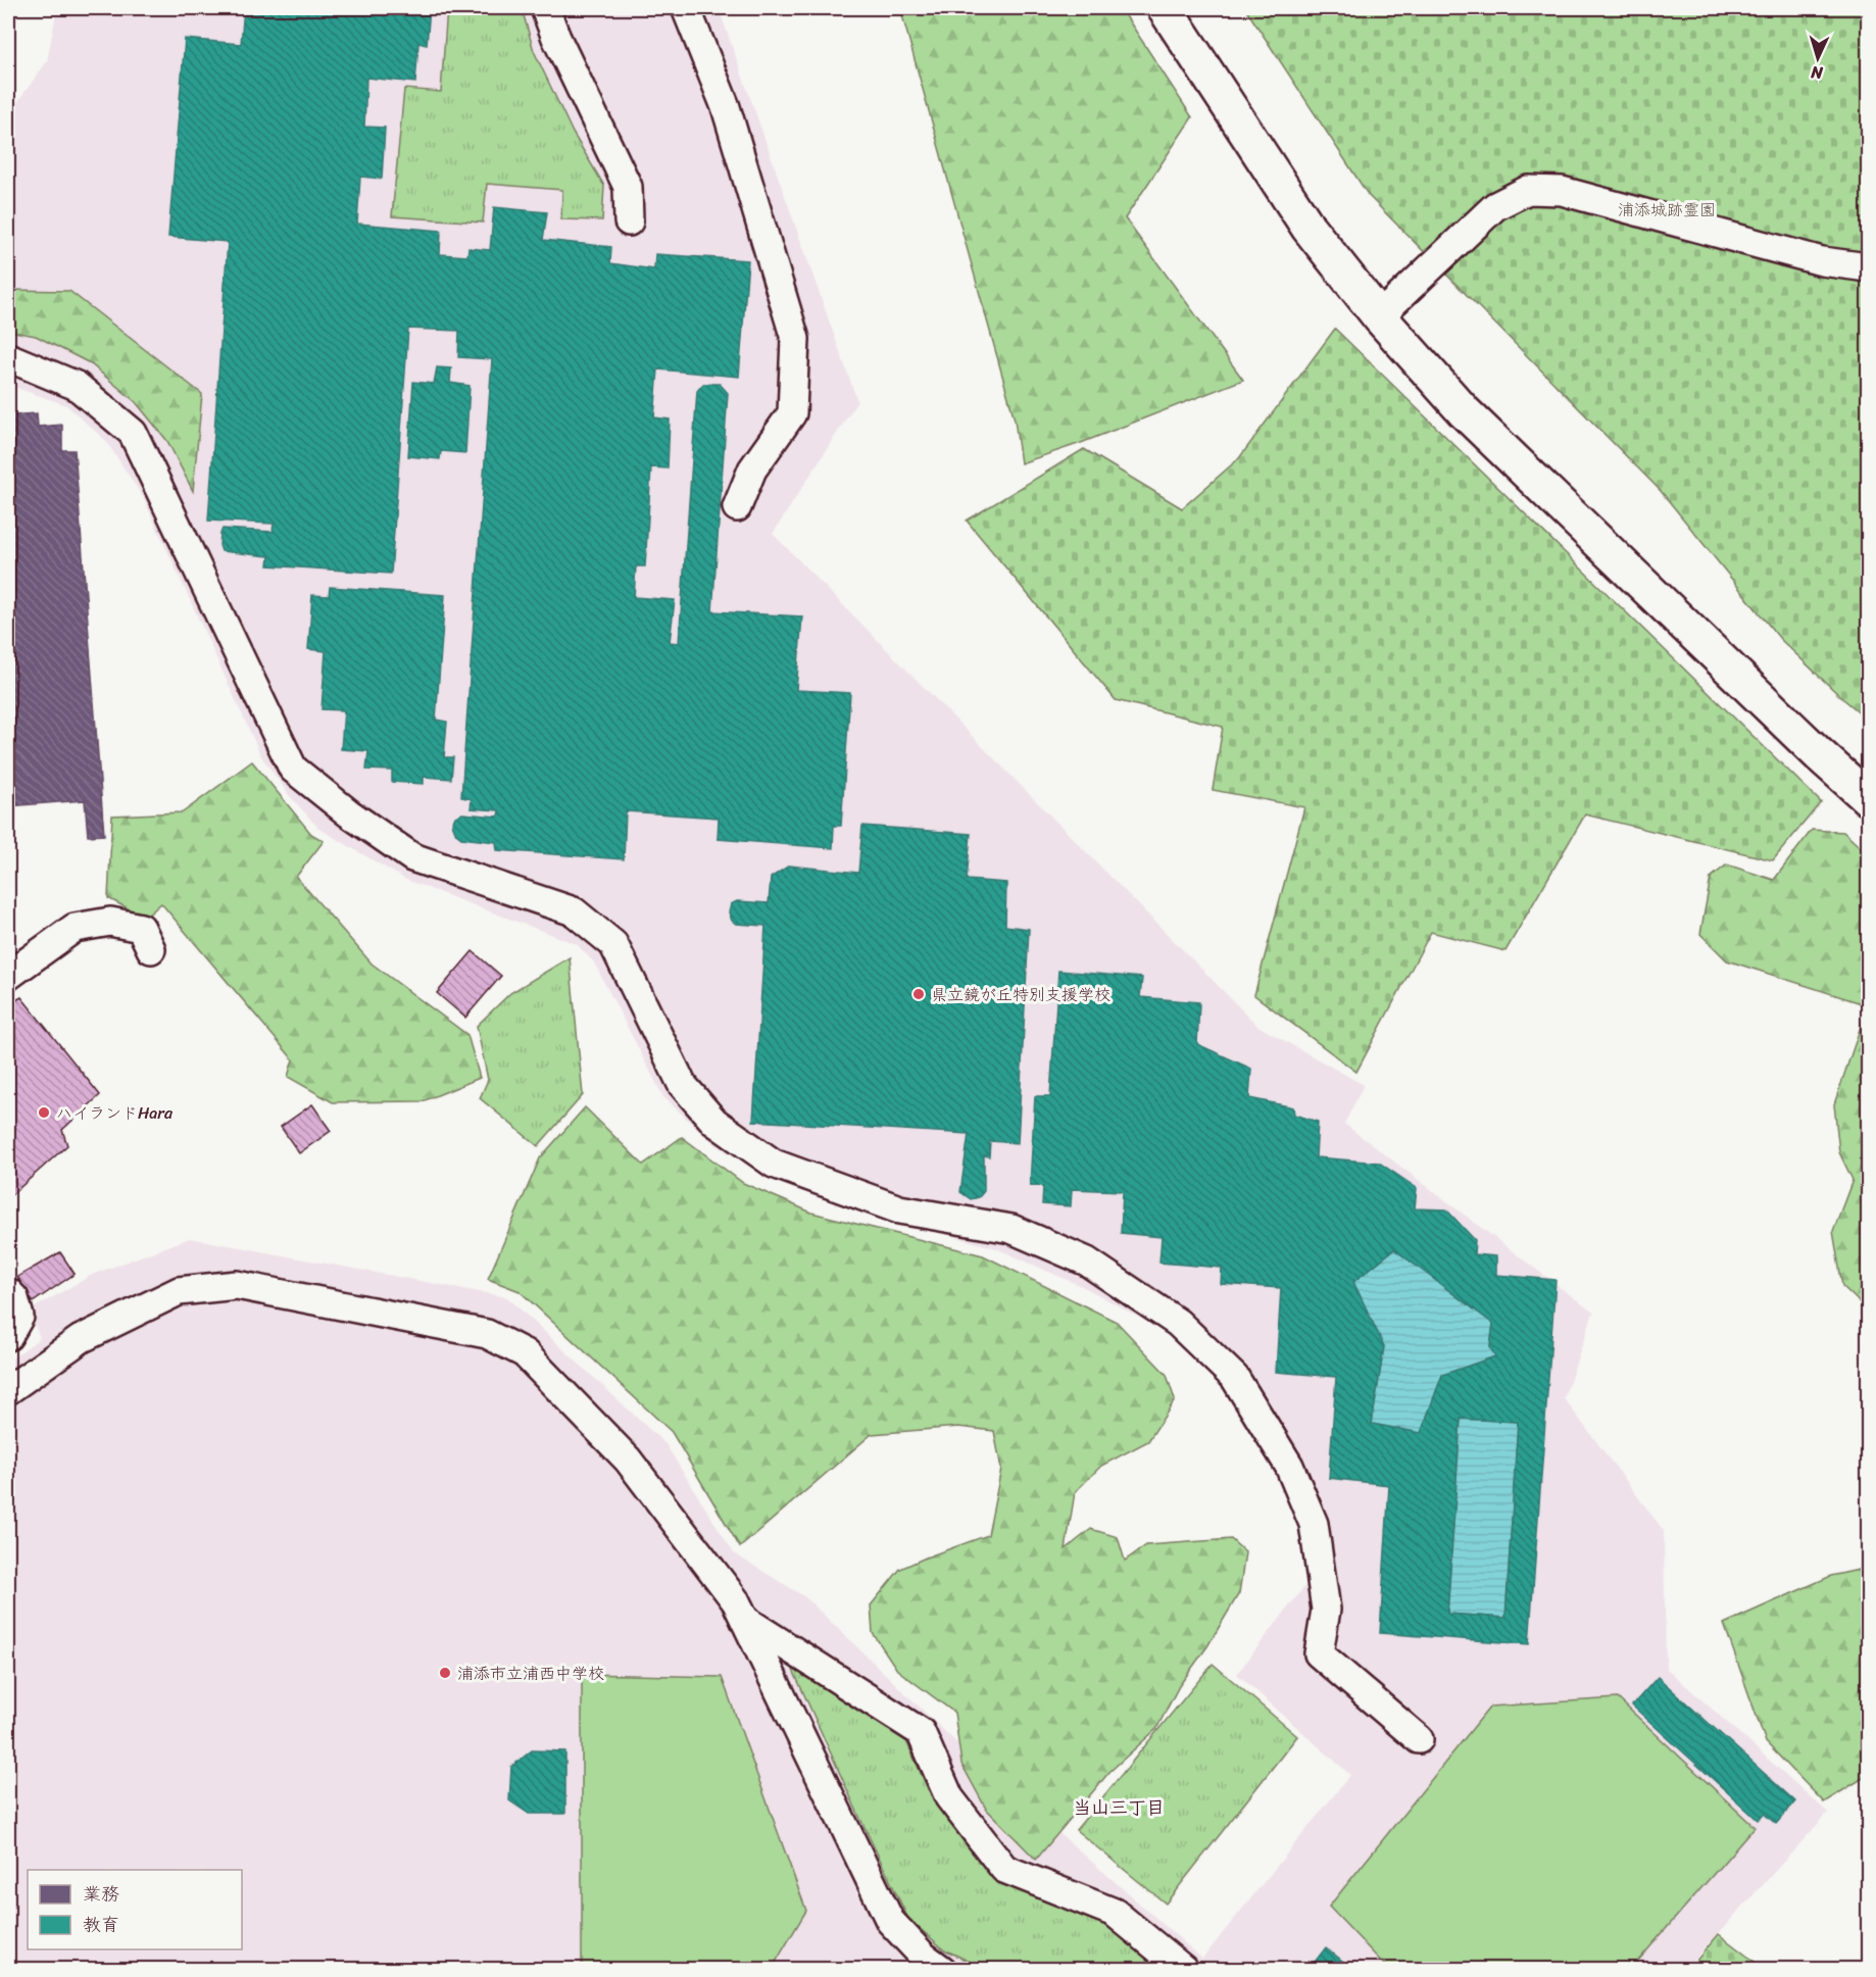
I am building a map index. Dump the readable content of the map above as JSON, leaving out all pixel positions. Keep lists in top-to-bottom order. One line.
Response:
{"districts":["当山三丁目"],"parks":["浦添城跡霊園"],"places":["県立鏡が丘特別支援学校","ハイランドHara","浦添市立浦西中学校"],"legend":["業務","教育"],"north":"bottom"}
